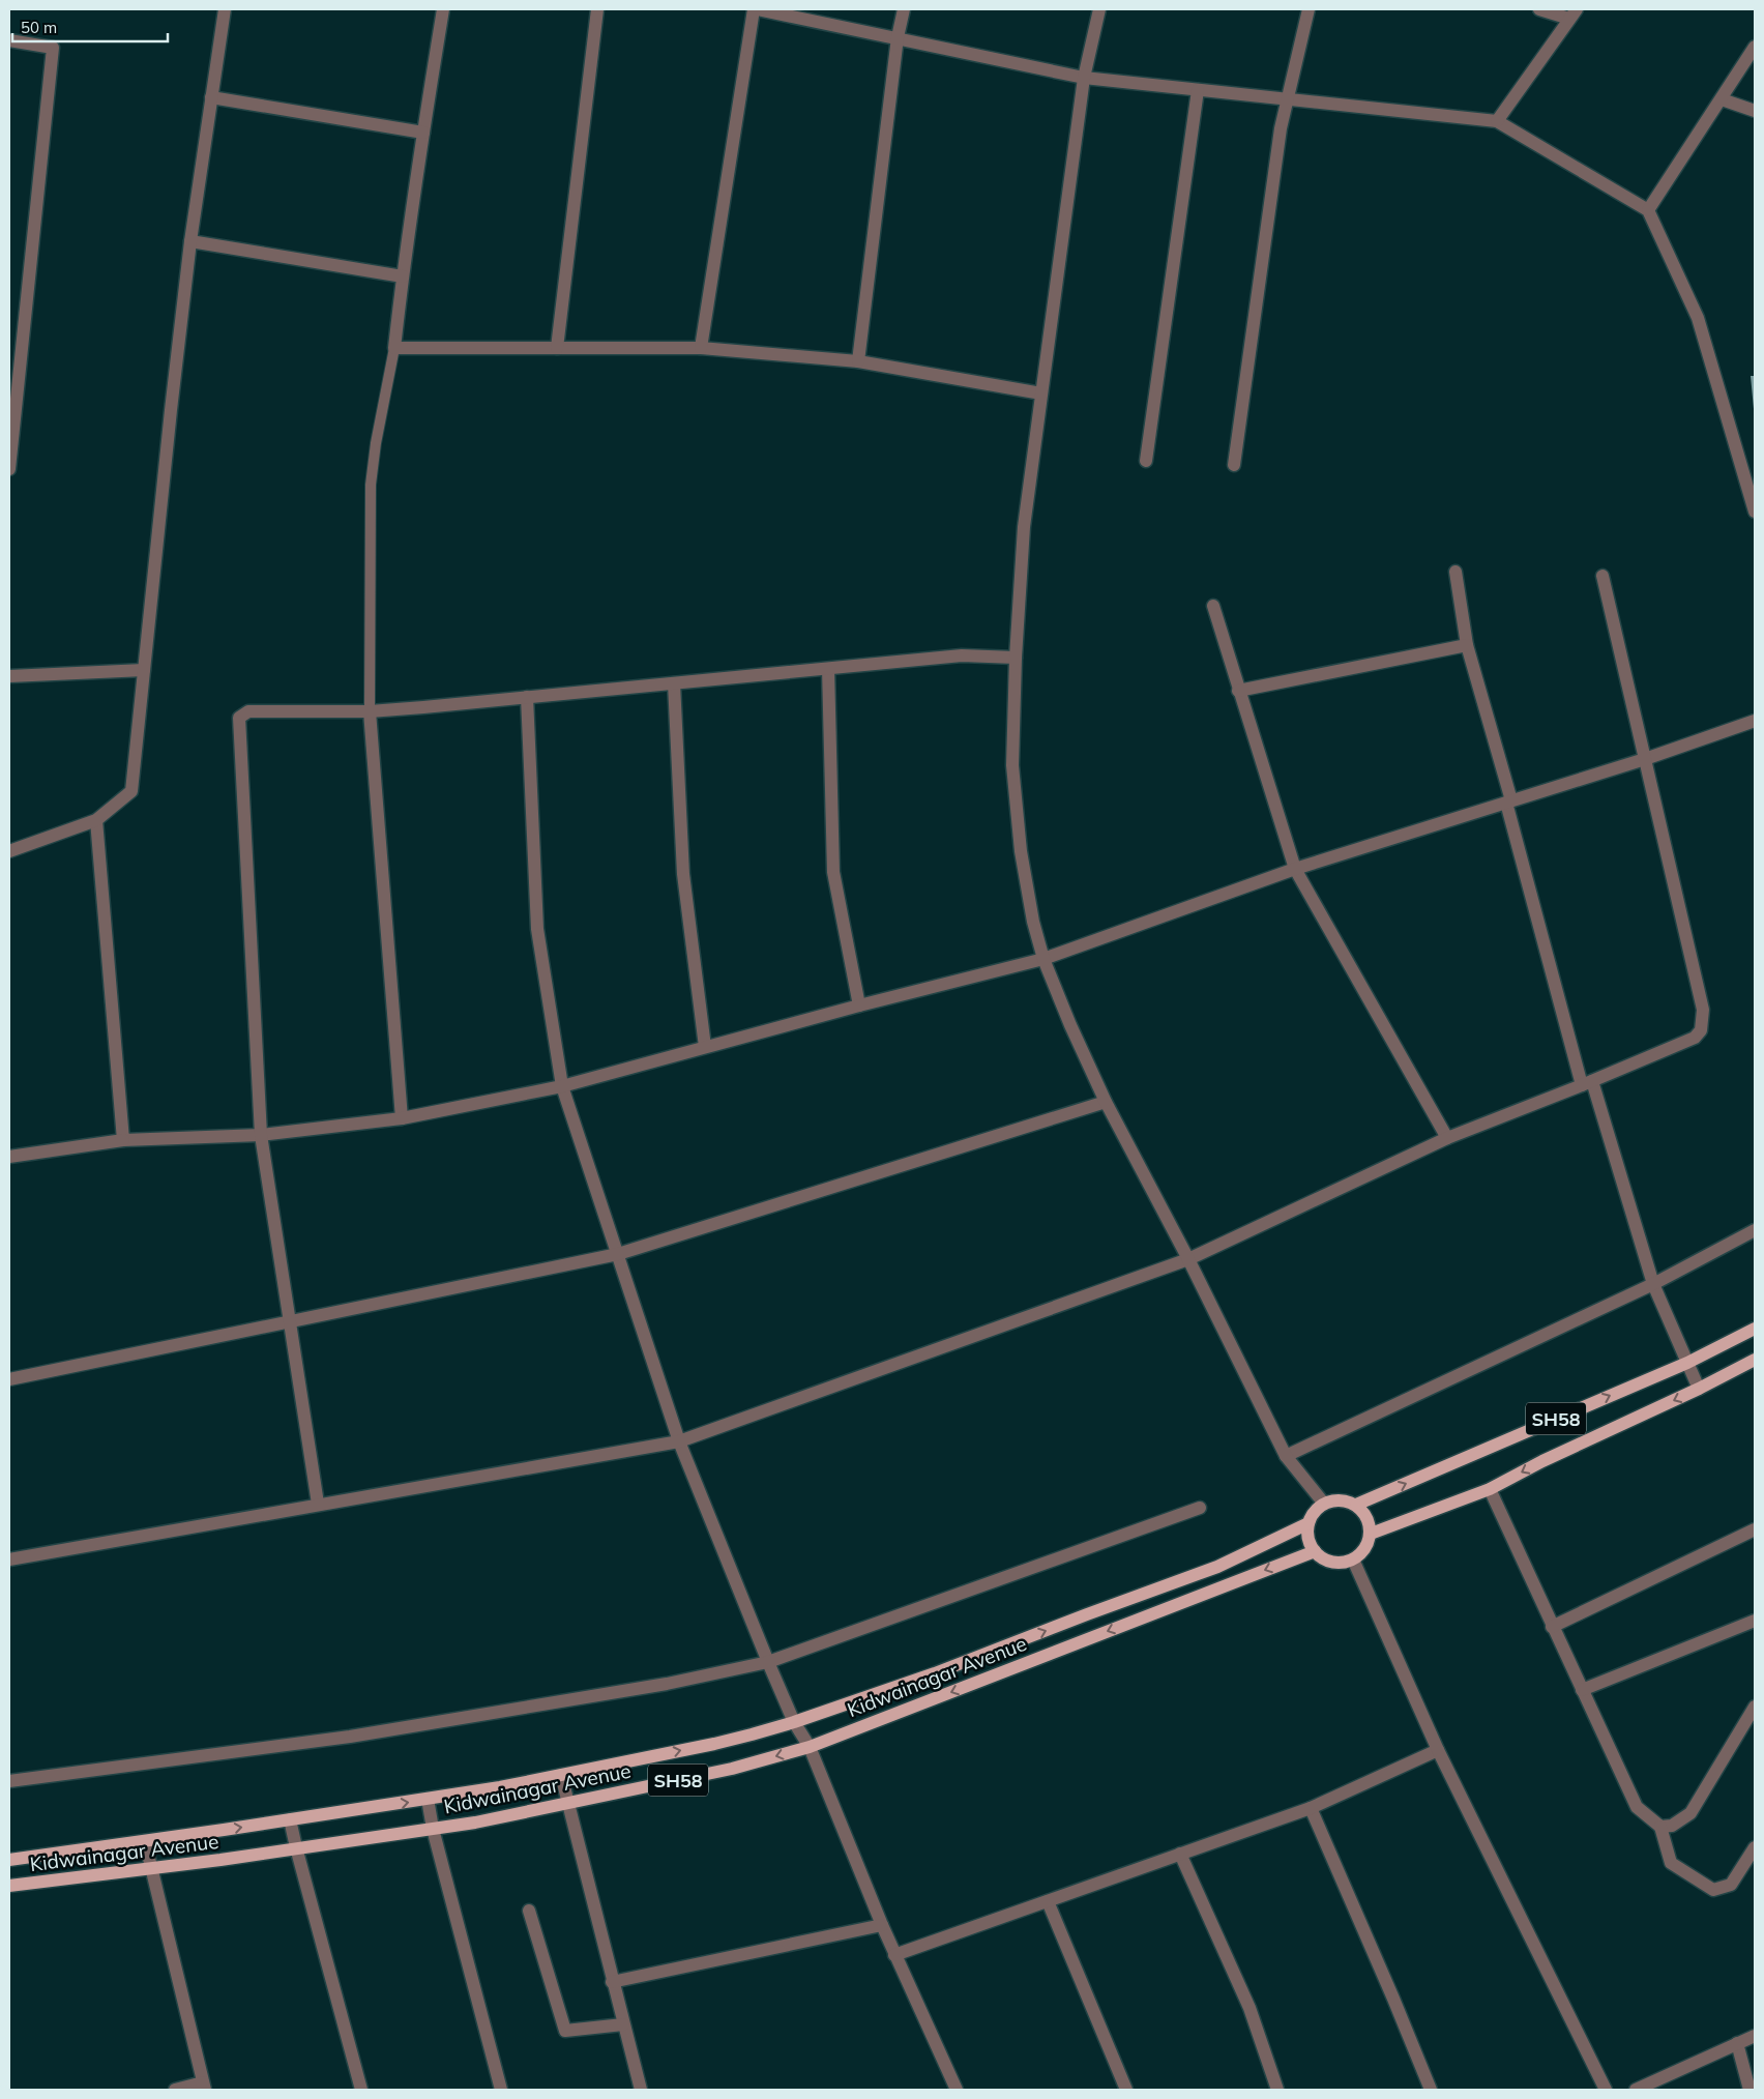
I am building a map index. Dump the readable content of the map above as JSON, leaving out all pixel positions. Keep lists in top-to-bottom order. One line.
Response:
{"streets":{"main road":["SH58","Kidwainagar Avenue"]},"crossings":[["SH58","Kidwainagar Avenue"]],"scale_bar":"50 m"}
